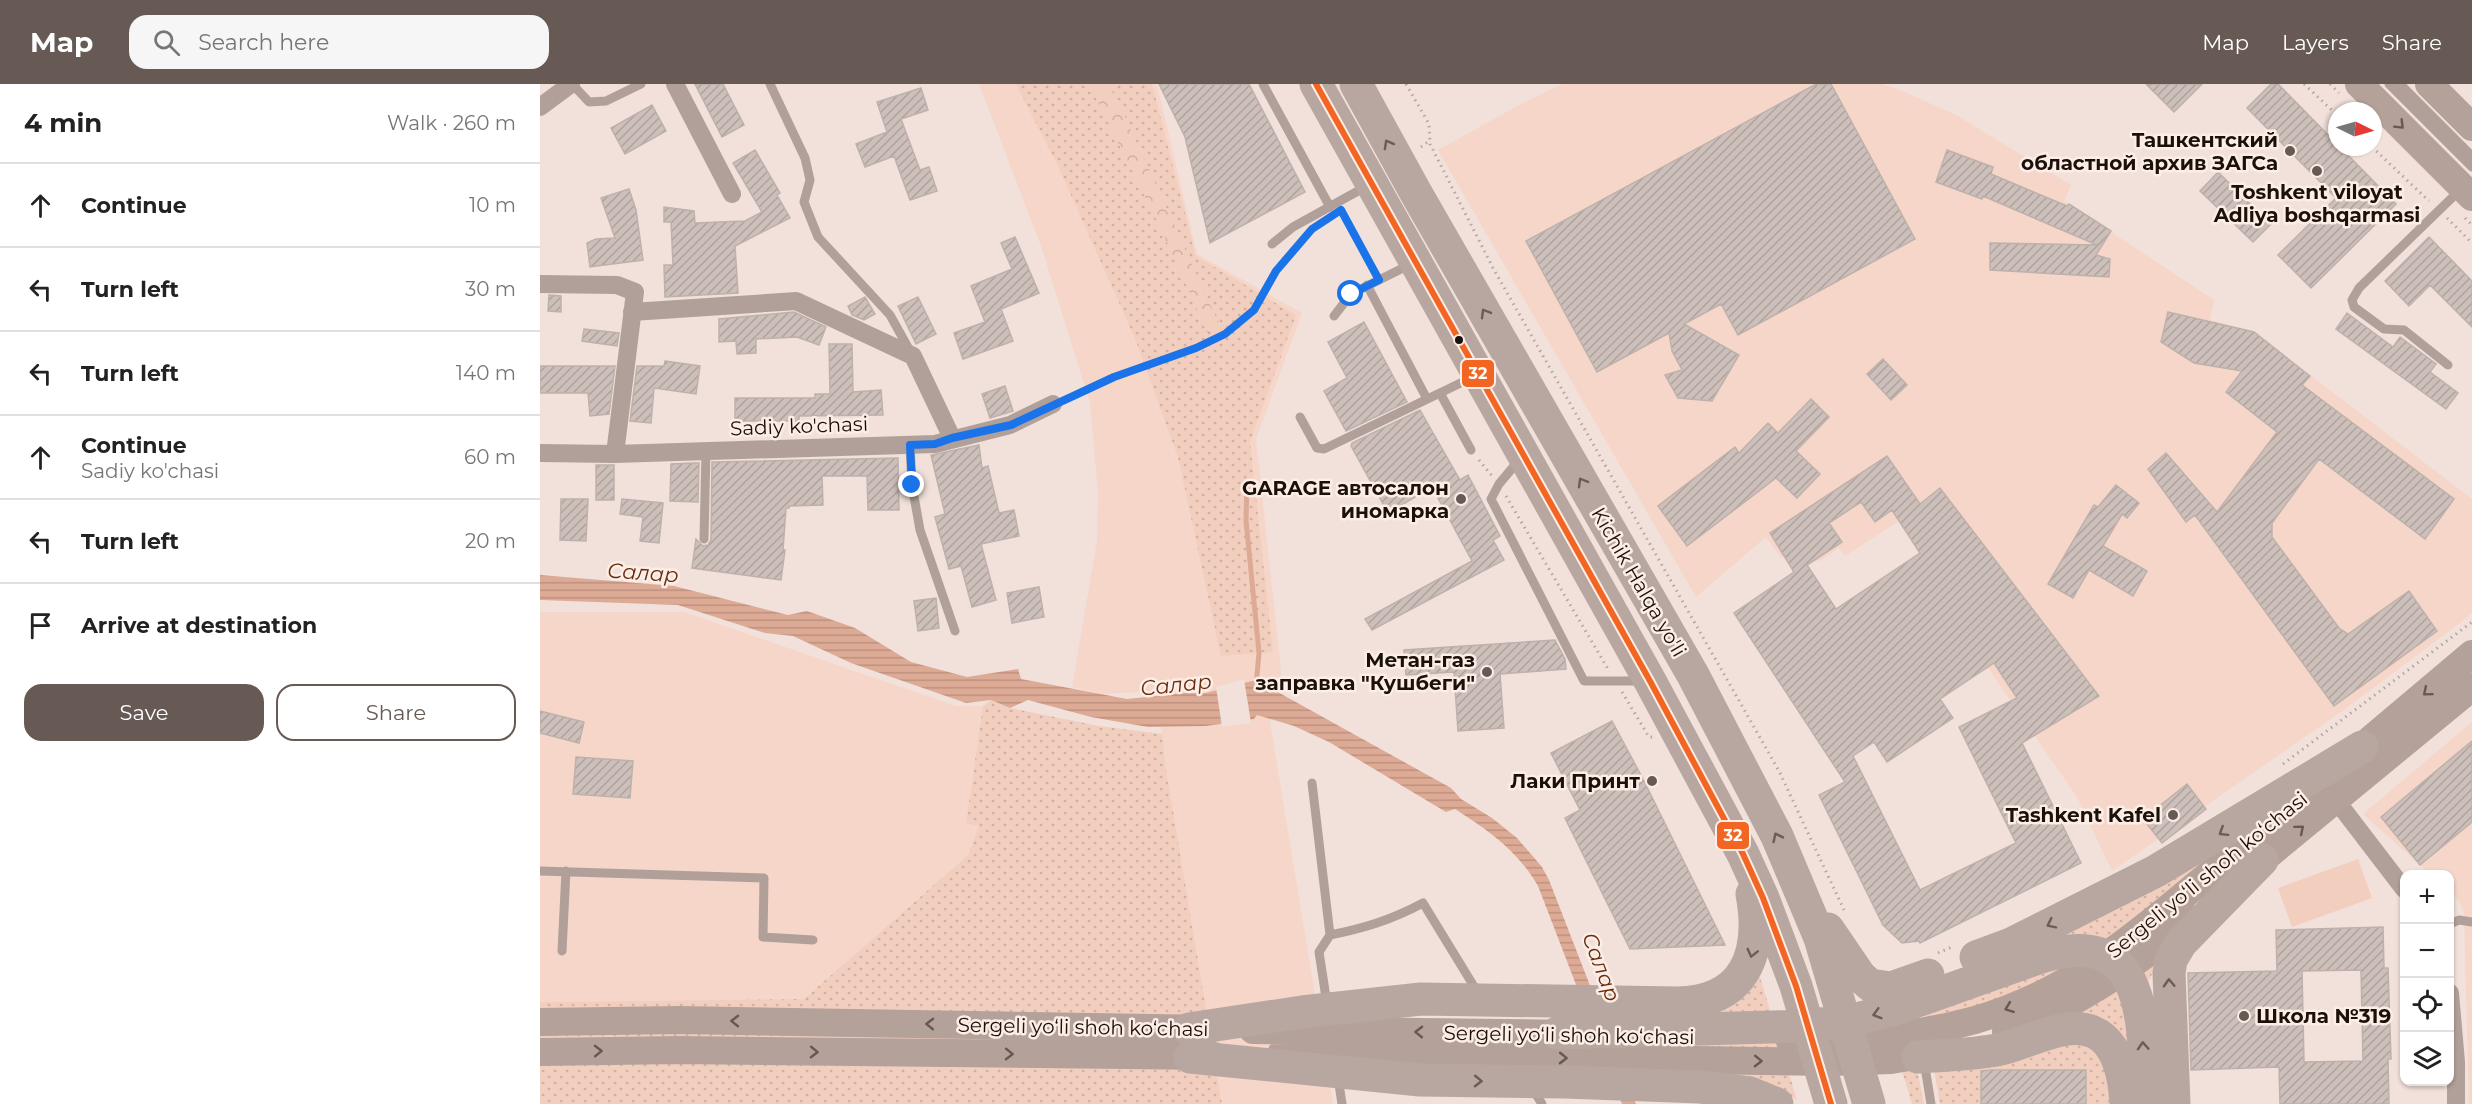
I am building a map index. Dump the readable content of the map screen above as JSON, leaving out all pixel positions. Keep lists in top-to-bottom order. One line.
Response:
{"streets":{"highway":["Kichik Halqa yo'li"],"main road":["Sergeli yo‘li shoh ko‘chasi"],"street":["Sadiy ko'chasi"]},"water":["Салар"],"places":["Ташкентский областной архив ЗАГСа","Toshkent viloyat Adliya boshqarmasi","GARAGE автосалон иномарка","Метан-газ заправка \"Кушбеги\"","Лаки Принт","Tashkent Kafel","Школа №319"],"lines":["transit line 32"],"north":"right","page":{"header":"Map","search":"Search here","nav":["Map","Layers","Share"],"heading":["4 min","Walk · 260 m"],"list":[["Continue","10 m"],["Turn left","30 m"],["Turn left","140 m"],["Continue","Sadiy ko'chasi","60 m"],["Turn left","20 m"],"Arrive at destination"],"buttons":["Save","Share"],"map_buttons":["+","−"]}}
